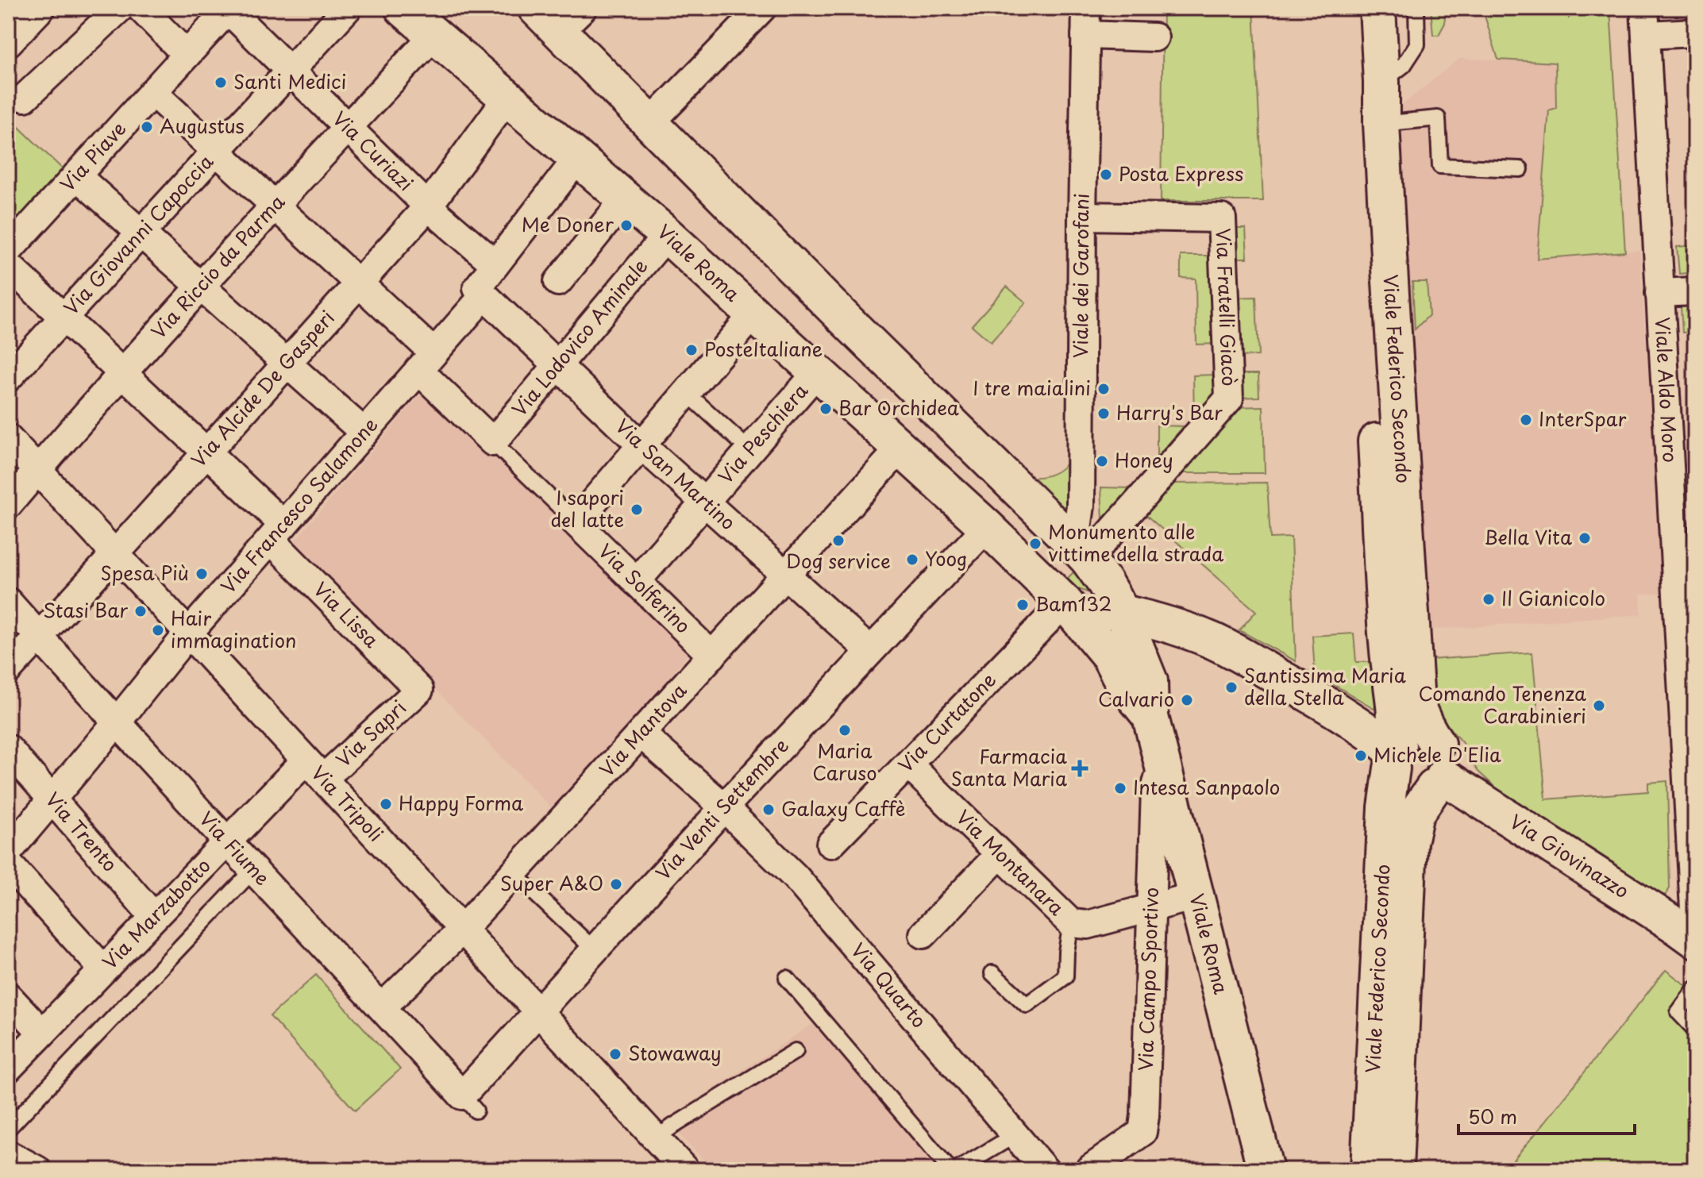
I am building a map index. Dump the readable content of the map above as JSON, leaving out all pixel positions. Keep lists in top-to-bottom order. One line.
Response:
{"streets":{"street":["Via Curiazi","Via Piave","Via Giovanni Capoccia","Viale Roma","Via Riccio da Parma","Viale dei Garofani","Via Fratelli Giacò","Via Lodovico Aminale","Viale Federico Secondo","Via Alcide De Gasperi","Viale Aldo Moro","Via Peschiera","Via San Martino","Via Francesco Salamone","Via Solferino","Via Lissa","Via Curtatone","Via Mantova","Via Sapri","Via Tripoli","Via Venti Settembre","Via Trento","Via Fiume","Via Giovinazzo","Via Montanara","Via Marzabotto","Via Campo Sportivo","Via Quarto"]},"crossings":[["Via Curiazi","Via Piave"],["Via Curiazi","Via Giovanni Capoccia"],["Via Curiazi","Via Riccio da Parma"],["Via Curiazi","Via Alcide De Gasperi"],["Via Curiazi","Via Francesco Salamone"],["Via Giovanni Capoccia","Via Lissa"],["Viale Roma","Via Riccio da Parma"],["Viale Roma","Viale dei Garofani"],["Viale Roma","Via Fratelli Giacò"],["Viale Roma","Via Lodovico Aminale"],["Viale Roma","Via Alcide De Gasperi"],["Viale Roma","Via Peschiera"],["Viale Roma","Via Francesco Salamone"],["Viale Roma","Via Curtatone"],["Viale Roma","Via Mantova"],["Viale Roma","Via Venti Settembre"],["Viale Roma","Via Montanara"],["Viale Roma","Via Campo Sportivo"],["Via Riccio da Parma","Via Lissa"],["Via Riccio da Parma","Via Tripoli"],["Viale dei Garofani","Via Fratelli Giacò"],["Via Lodovico Aminale","Via San Martino"],["Viale Federico Secondo","Via Giovinazzo"],["Via Alcide De Gasperi","Via Lissa"],["Via Alcide De Gasperi","Via Tripoli"],["Via Alcide De Gasperi","Via Fiume"],["Via Peschiera","Via San Martino"],["Via Peschiera","Via Solferino"],["Via San Martino","Via Francesco Salamone"],["Via San Martino","Via Mantova"],["Via San Martino","Via Venti Settembre"],["Via Francesco Salamone","Via Lissa"],["Via Francesco Salamone","Via Tripoli"],["Via Francesco Salamone","Via Trento"],["Via Francesco Salamone","Via Fiume"],["Via Solferino","Via Mantova"],["Via Lissa","Via Sapri"],["Via Curtatone","Via Montanara"],["Via Mantova","Via Tripoli"],["Via Mantova","Via Fiume"],["Via Mantova","Via Quarto"],["Via Sapri","Via Tripoli"],["Via Sapri","Via Marzabotto"],["Via Tripoli","Via Venti Settembre"],["Via Tripoli","Via Marzabotto"],["Via Venti Settembre","Via Fiume"],["Via Venti Settembre","Via Quarto"],["Via Trento","Via Marzabotto"],["Via Fiume","Via Marzabotto"],["Via Montanara","Via Campo Sportivo"]],"places":{"other":["Santi Medici","Augustus","Posta Express","Me Doner","PosteItaliane","I tre maialini","Bar Orchidea","Harry's Bar","InterSpar","Honey","I sapori del latte","Bella Vita","Dog service","Monumento alle vittime della strada","Yoog","Spesa Più","Il Gianicolo","Bam132","Stasi Bar","Hair immagination","Santissima Maria della Stella","Calvario","Comando Tenenza Carabinieri","Maria Caruso","Michele D'Elia","Intesa Sanpaolo","Happy Forma","Galaxy Caffè","Super A&O","Stowaway"],"health":["Farmacia Santa Maria"]},"scale_bar":"50 m"}
